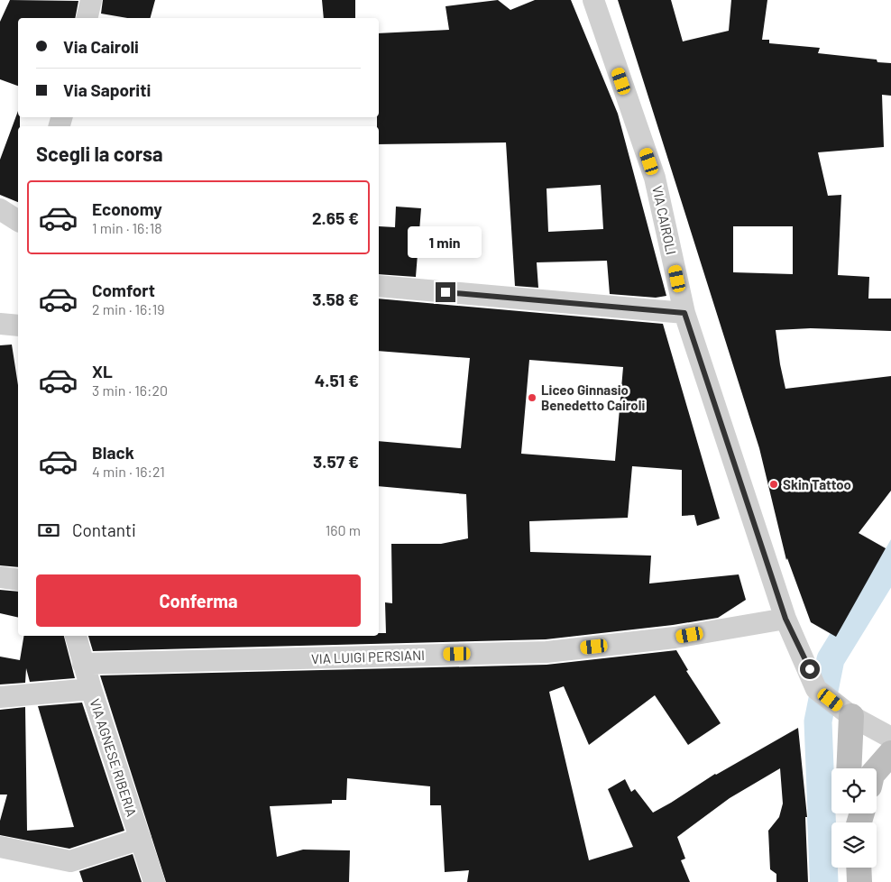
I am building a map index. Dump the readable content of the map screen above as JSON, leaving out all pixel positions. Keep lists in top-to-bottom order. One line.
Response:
{"streets":{"street":["VIA CAIROLI","VIA LUIGI PERSIANI","VIA AGNESE RIBERIA"]},"crossings":[["VIA CAIROLI","VIA LUIGI PERSIANI"],["VIA LUIGI PERSIANI","VIA AGNESE RIBERIA"]],"places":["Liceo Ginnasio Benedetto Cairoli","Skin Tattoo"],"page":{"banner":["Via Cairoli","Via Saporiti"],"heading":"Scegli la corsa","list":[{"name":"Economy","note":"1 min · 16:18","value":"2.65 €"},{"name":"Comfort","note":"2 min · 16:19","value":"3.58 €"},{"name":"XL","note":"3 min · 16:20","value":"4.51 €"},{"name":"Black","note":"4 min · 16:21","value":"3.57 €"}],"bubble":"1 min","pay":["Contanti","160 m"],"buttons":"Conferma"}}
